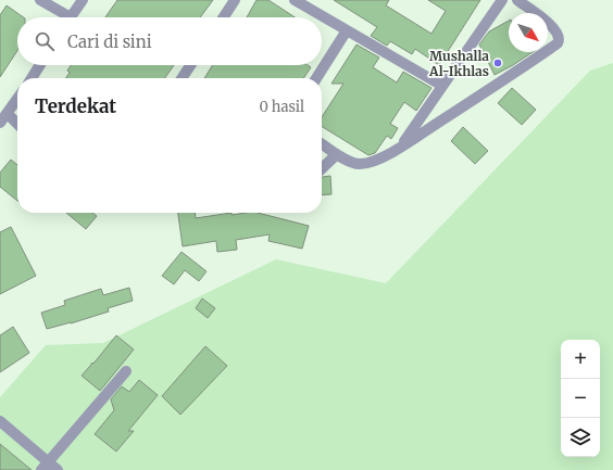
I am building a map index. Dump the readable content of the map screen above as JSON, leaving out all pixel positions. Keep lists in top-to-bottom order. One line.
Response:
{"places":["Mushalla Al-Ikhlas"],"north":"bottom right","page":{"search":"Cari di sini","heading":["Terdekat","0 hasil"],"map_buttons":["+","−"]}}
